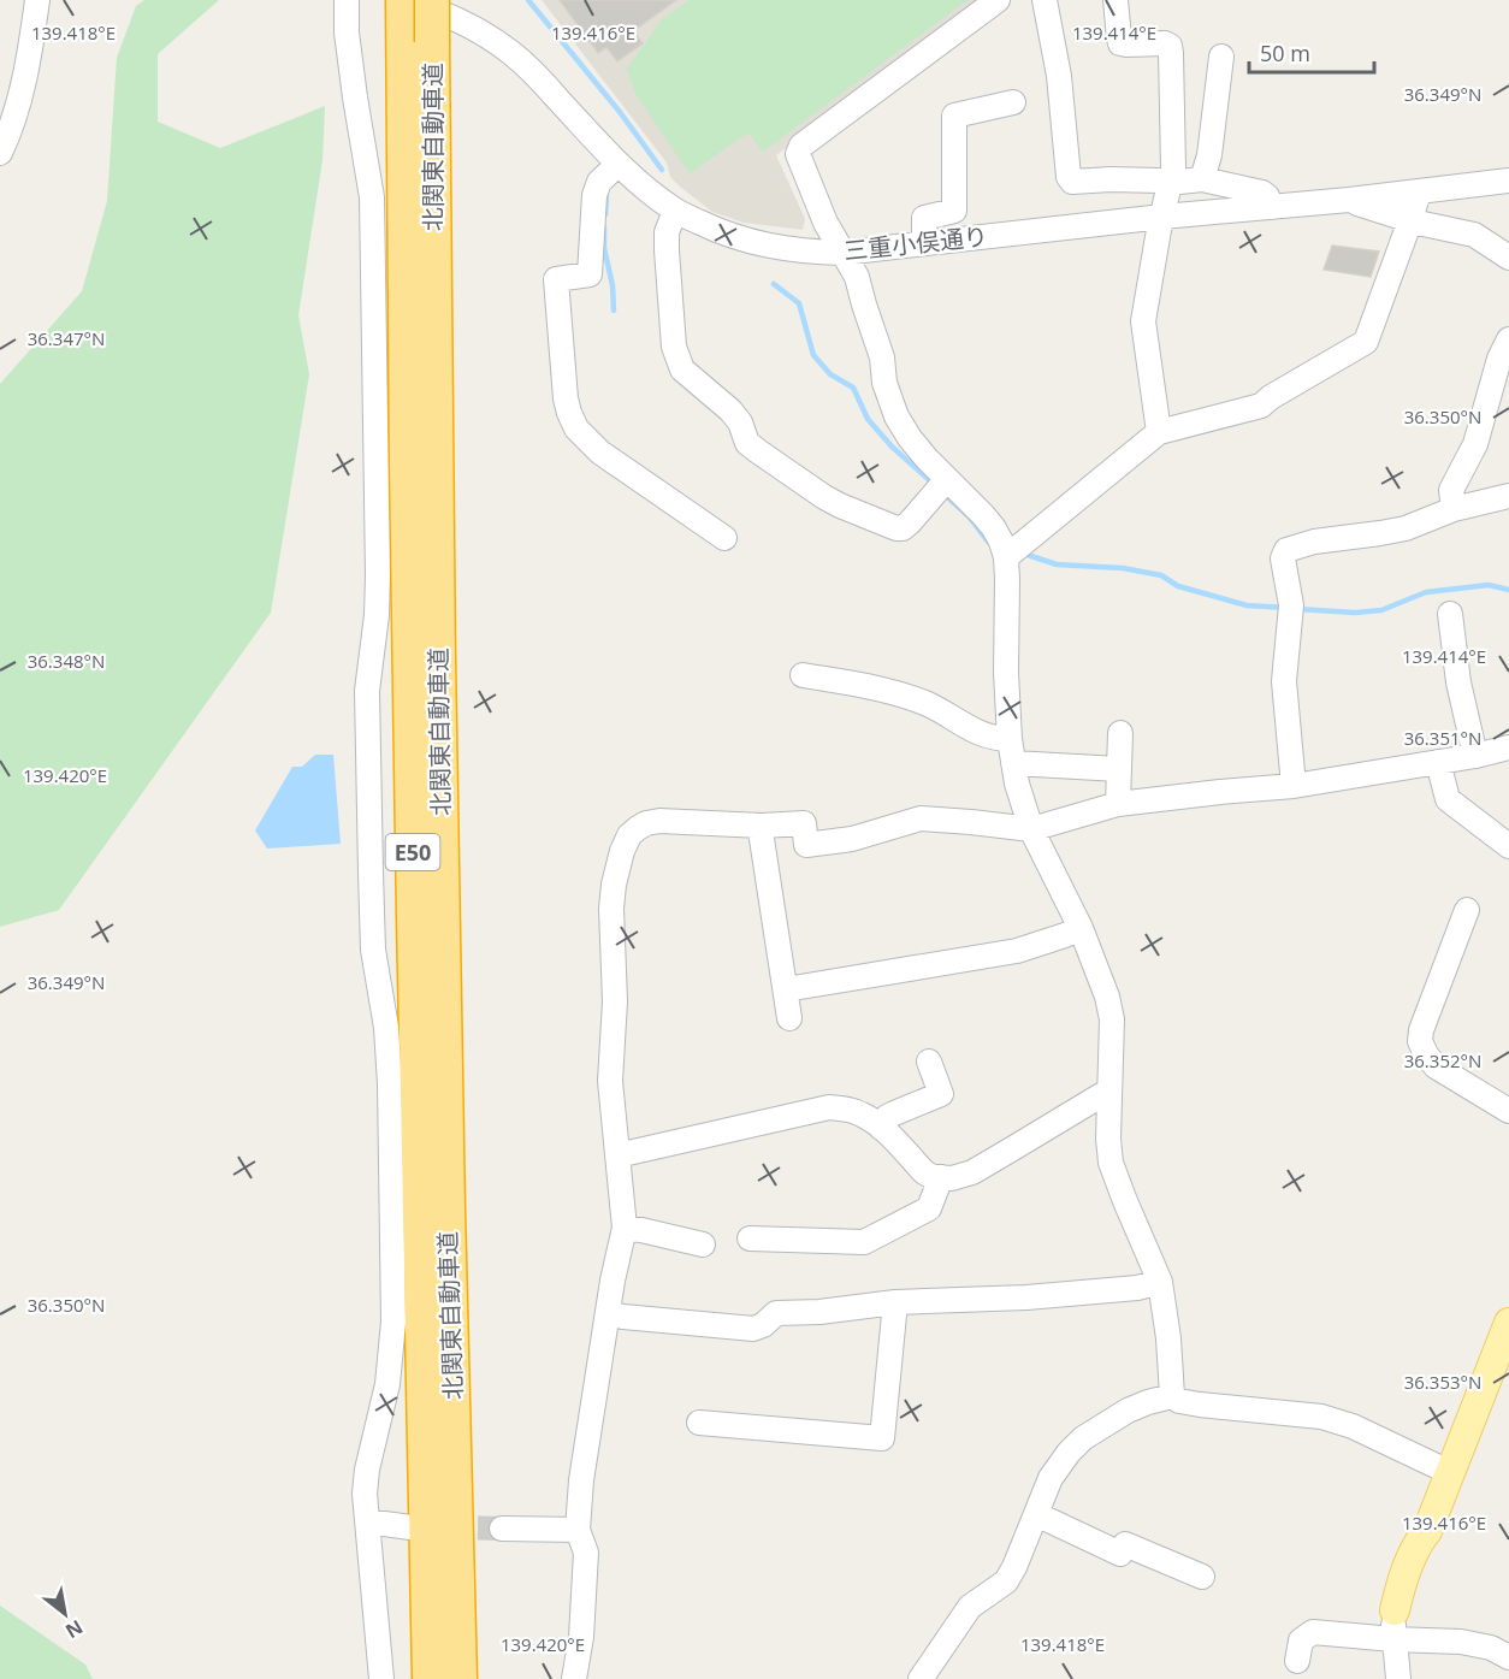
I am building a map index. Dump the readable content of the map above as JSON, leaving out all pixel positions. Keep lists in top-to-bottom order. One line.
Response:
{"streets":{"highway":["北関東自動車道","E50"],"street":["三重小俣通り"]},"crossings":[["北関東自動車道","三重小俣通り"]],"scale_bar":"50 m","north":"bottom right","coordinates":["139.418°E","139.416°E","139.414°E","36.349°N","36.347°N","36.350°N","36.348°N","36.351°N","139.420°E","36.352°N","36.353°N"]}
